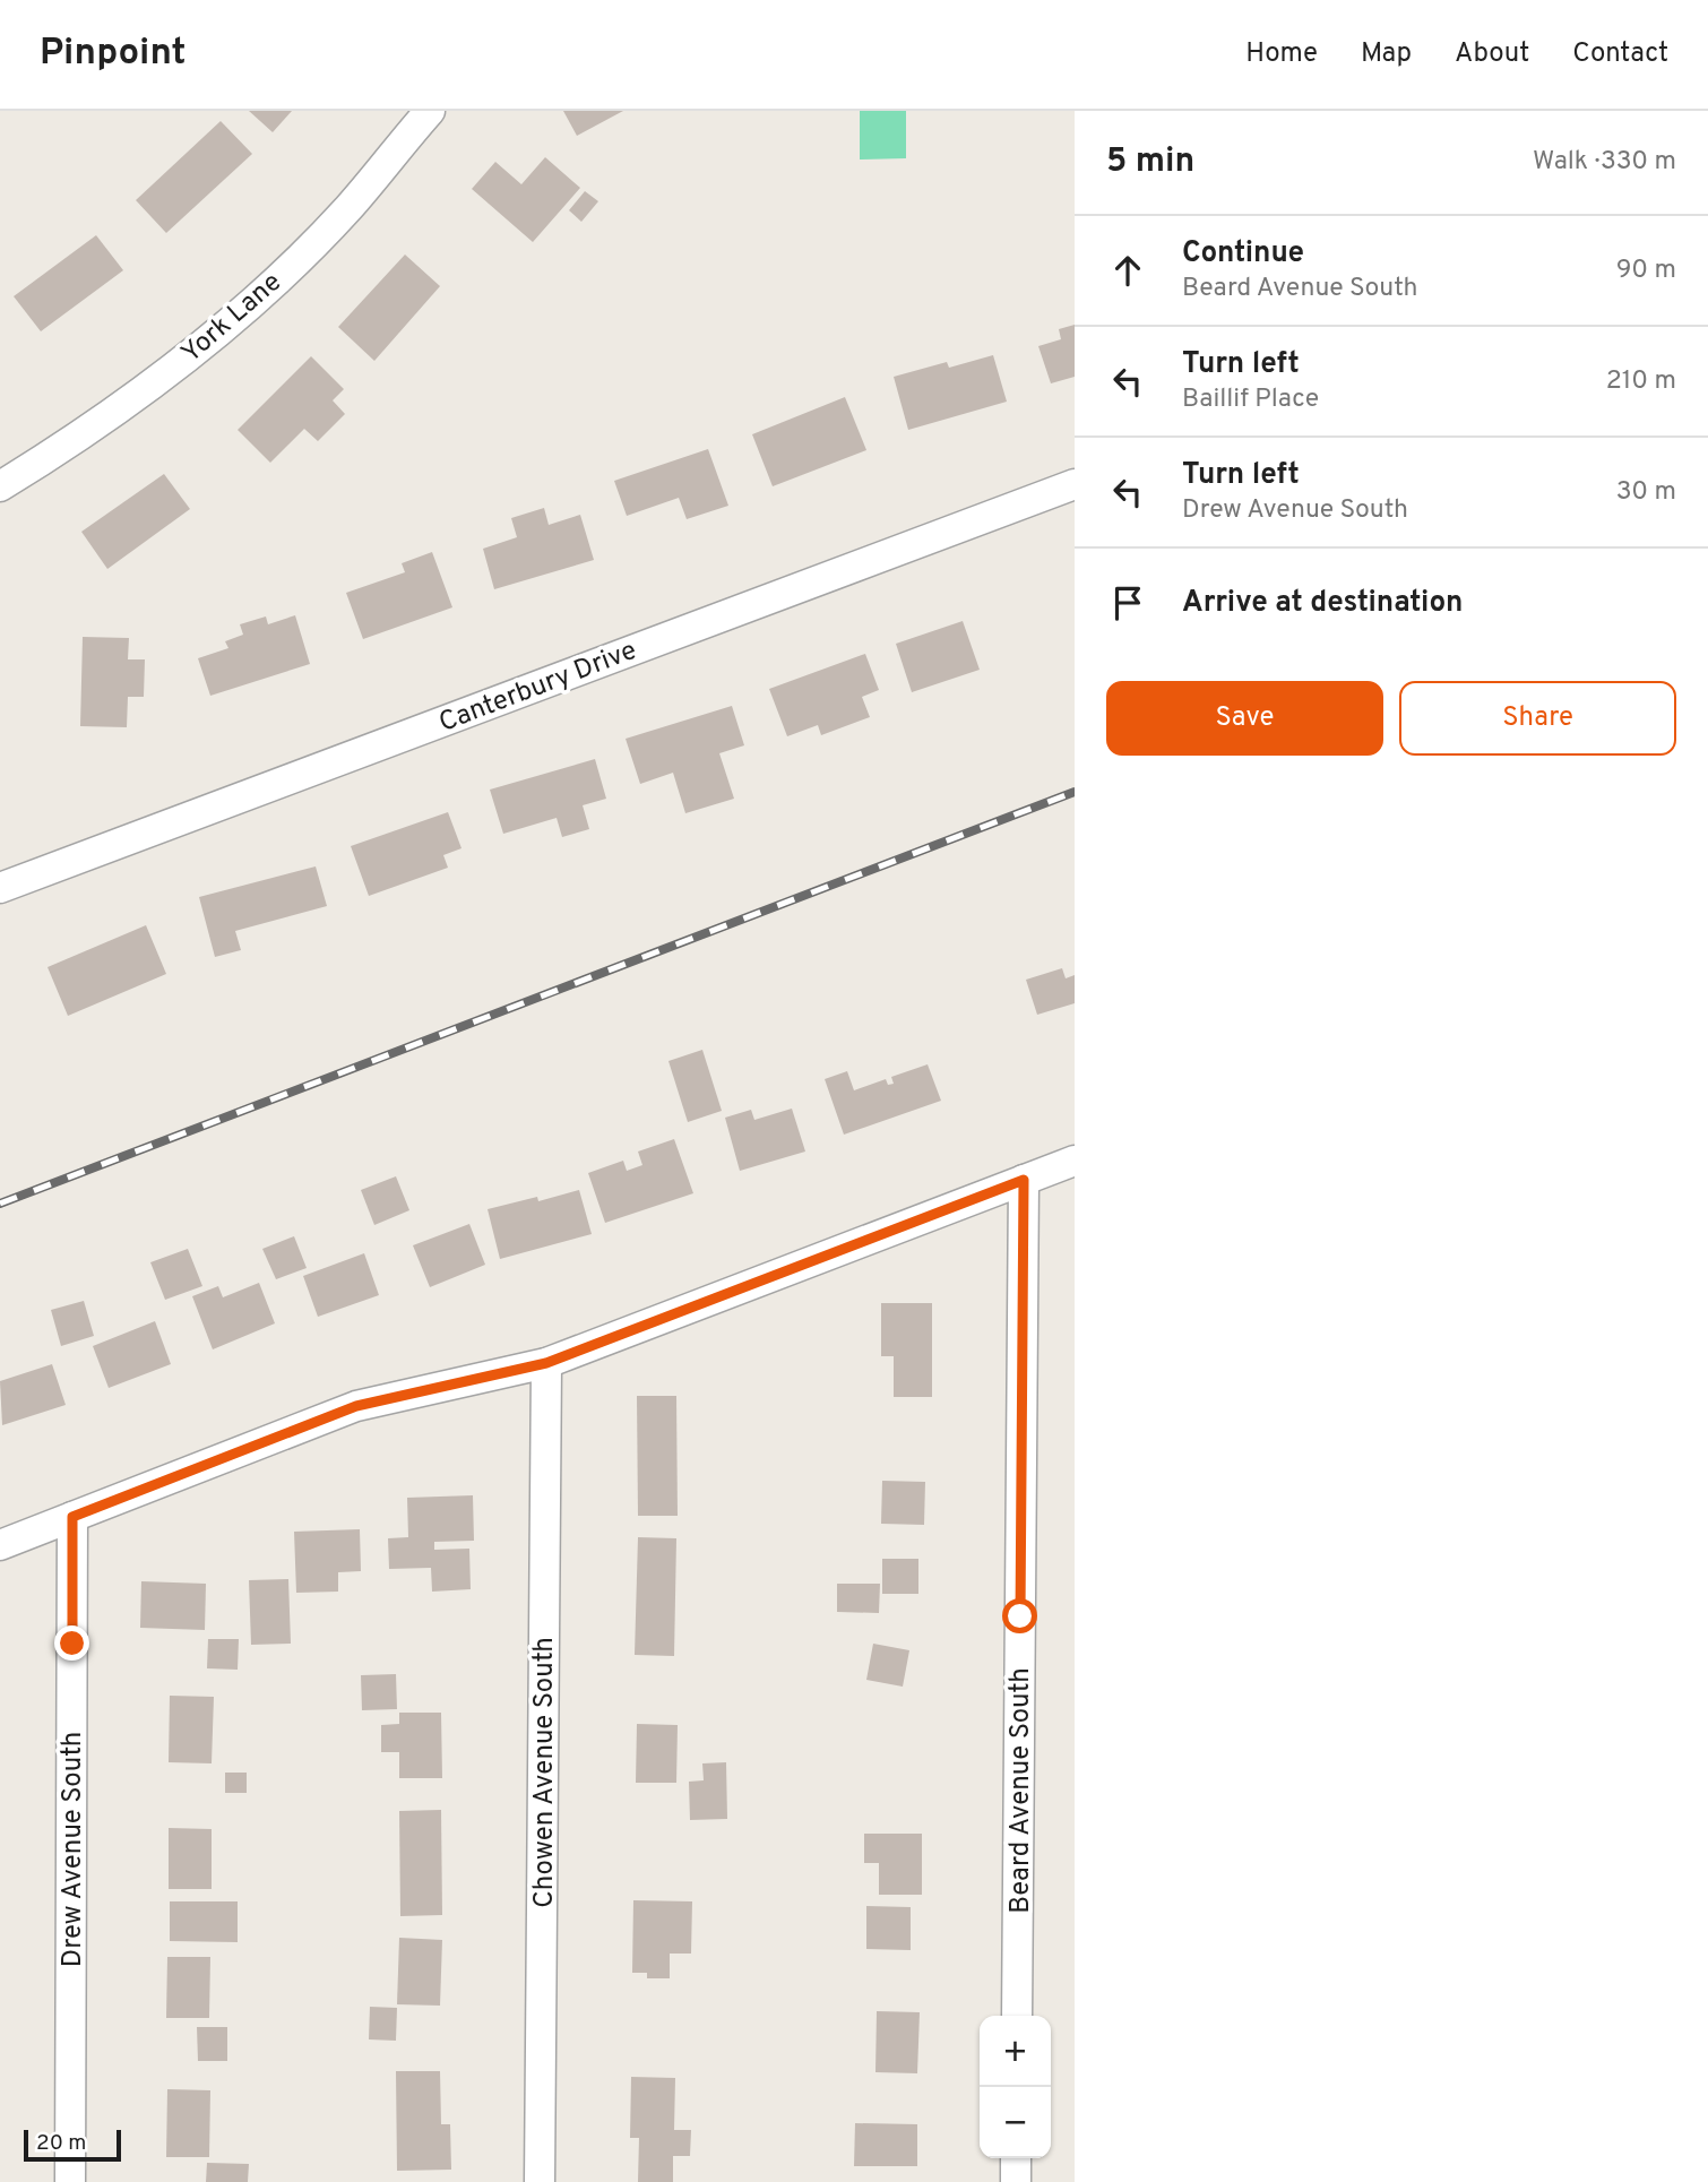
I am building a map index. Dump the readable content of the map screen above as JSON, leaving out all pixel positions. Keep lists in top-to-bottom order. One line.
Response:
{"streets":{"street":["York Lane","Canterbury Drive","Chowen Avenue South","Beard Avenue South","Drew Avenue South"]},"scale_bar":"20 m","page":{"header":"Pinpoint","nav":["Home","Map","About","Contact"],"heading":["5 min","Walk · 330 m"],"list":[["Continue","Beard Avenue South","90 m"],["Turn left","Baillif Place","210 m"],["Turn left","Drew Avenue South","30 m"],"Arrive at destination"],"buttons":["Save","Share"],"map_buttons":["+","−"],"scale":"20 m"}}
